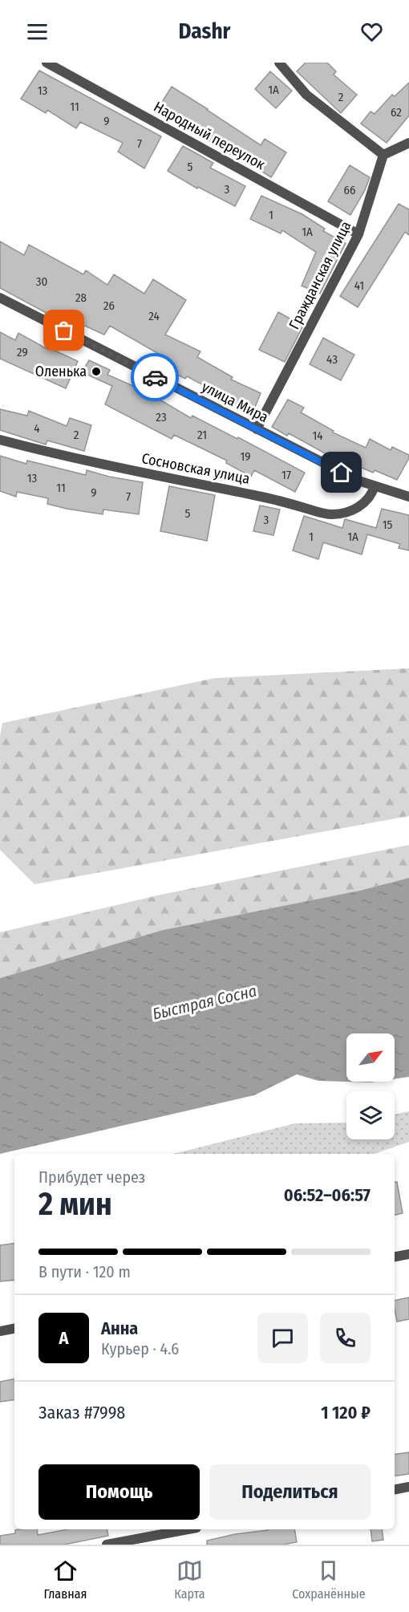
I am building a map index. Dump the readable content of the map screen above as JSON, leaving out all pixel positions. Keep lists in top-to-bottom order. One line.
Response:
{"streets":{"street":["Народный переулок","Гражданская улица","улица Мира","Сосновская улица"]},"crossings":[["Народный переулок","Гражданская улица"],["Гражданская улица","улица Мира"],["улица Мира","Сосновская улица"]],"water":["Быстрая Сосна"],"places":["Оленька"],"house_numbers":["1А","13","2","11","62","9","7","5","3","66","1","1А","30","41","28","26","24","29","43","23","4","2","21","14","19","17","13","11","9","7","5","3","15","1","1А"],"north":"top right","page":{"header":"Dashr","heading":["2 мин","Прибудет через","06:52–06:57"],"panel":["Анна","Курьер · 4.6","Заказ #7998","1 120 ₽"],"bar":"В пути · 120 m","round":"А","buttons":["Помощь","Поделиться"],"tabs":["Главная","Карта","Сохранённые"]}}
